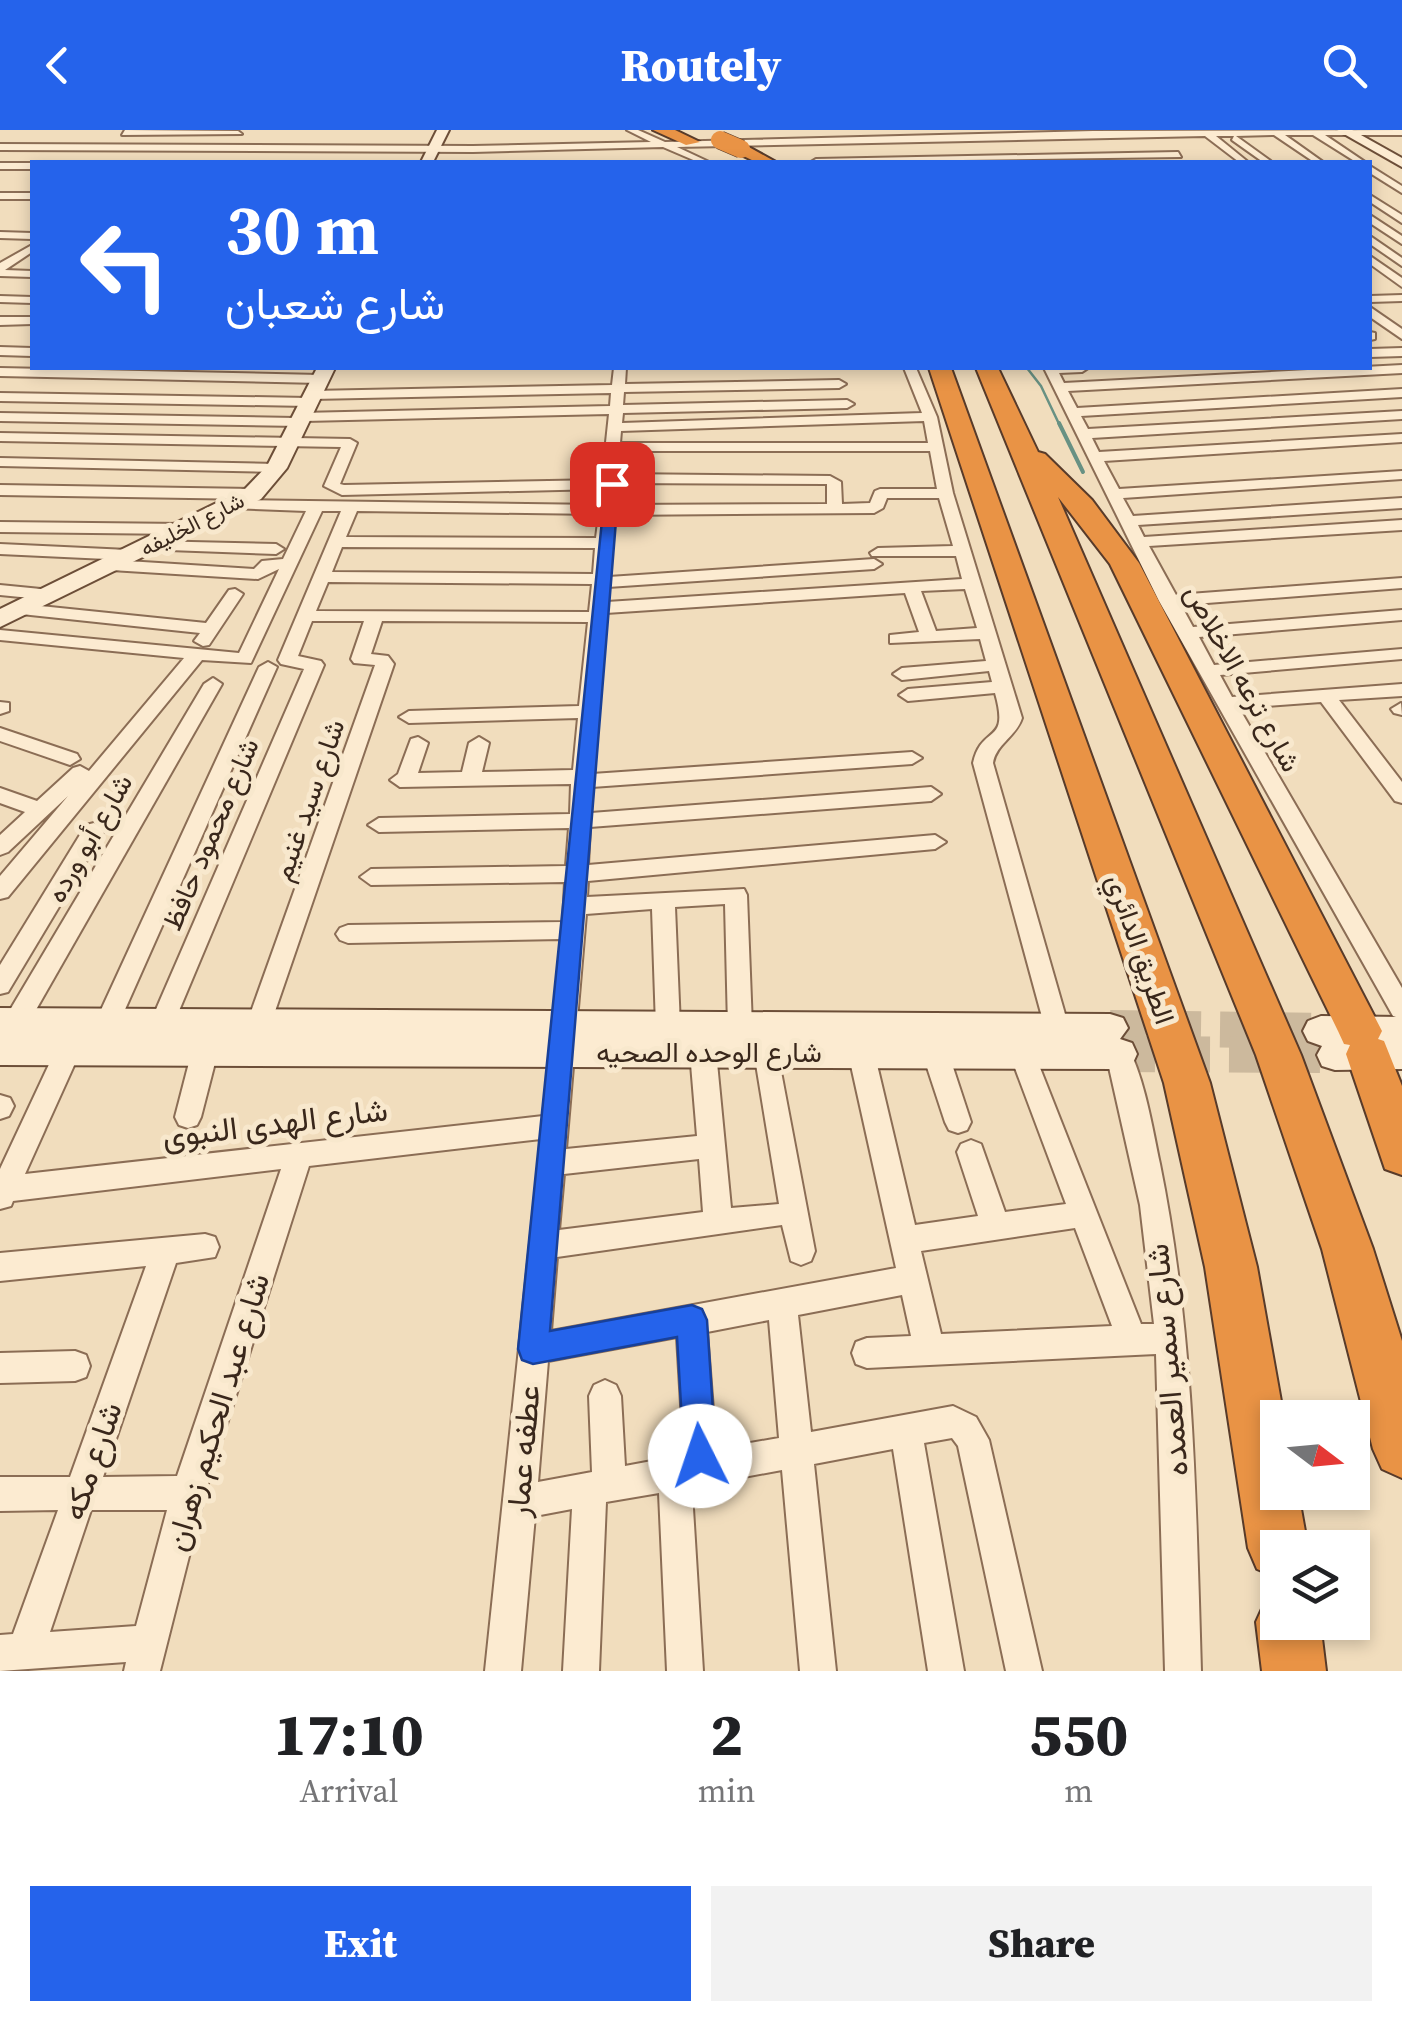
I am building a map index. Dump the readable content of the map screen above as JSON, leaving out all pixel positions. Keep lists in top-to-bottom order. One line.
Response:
{"streets":{"highway":["الطريق الدائري"],"main road":["شارع الخليفه","شارع الوحده الصحيه"],"street":["شارع ترعه الاخلاص","شارع سيد غنيم","شارع محمود حافظ","شارع أبو ورده","شارع الهدى النبوى","شارع سمير العمده","شارع عبد الحكيم زهران","عطفه عمار","شارع مكه"]},"crossings":[["شارع سيد غنيم","شارع الوحده الصحيه"],["شارع محمود حافظ","شارع الوحده الصحيه"],["شارع أبو ورده","شارع الوحده الصحيه"],["شارع الوحده الصحيه","شارع سمير العمده"],["شارع الوحده الصحيه","عطفه عمار"],["شارع الهدى النبوى","شارع عبد الحكيم زهران"],["شارع الهدى النبوى","عطفه عمار"]],"north":"right","page":{"header":"Routely","turn":["30 m","شارع شعبان"],"eta":["17:10","Arrival","2","min","550","m"],"buttons":["Exit","Share"]}}
